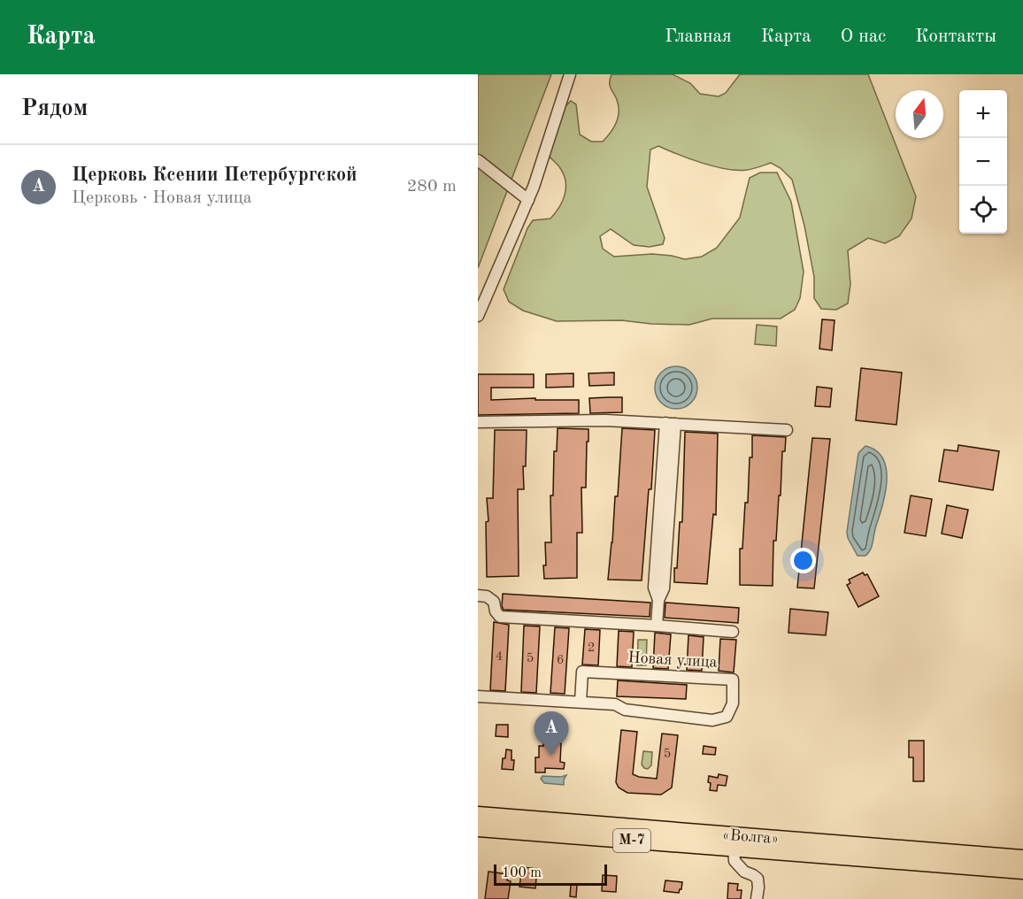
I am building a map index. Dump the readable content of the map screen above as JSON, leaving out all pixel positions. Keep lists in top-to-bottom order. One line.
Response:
{"streets":{"highway":["«Волга»","М-7"],"street":["Новая улица"]},"house_numbers":["2","4","5","6","5"],"scale_bar":"100 m","north":"top","page":{"header":"Карта","nav":["Главная","Карта","О нас","Контакты"],"heading":"Рядом","map_buttons":["+","−"],"list":[{"mark":"A","name":"Церковь Ксении Петербургской","note":"Церковь · Новая улица","value":"280 m"}],"pins":"A","scale":"100 m"}}
